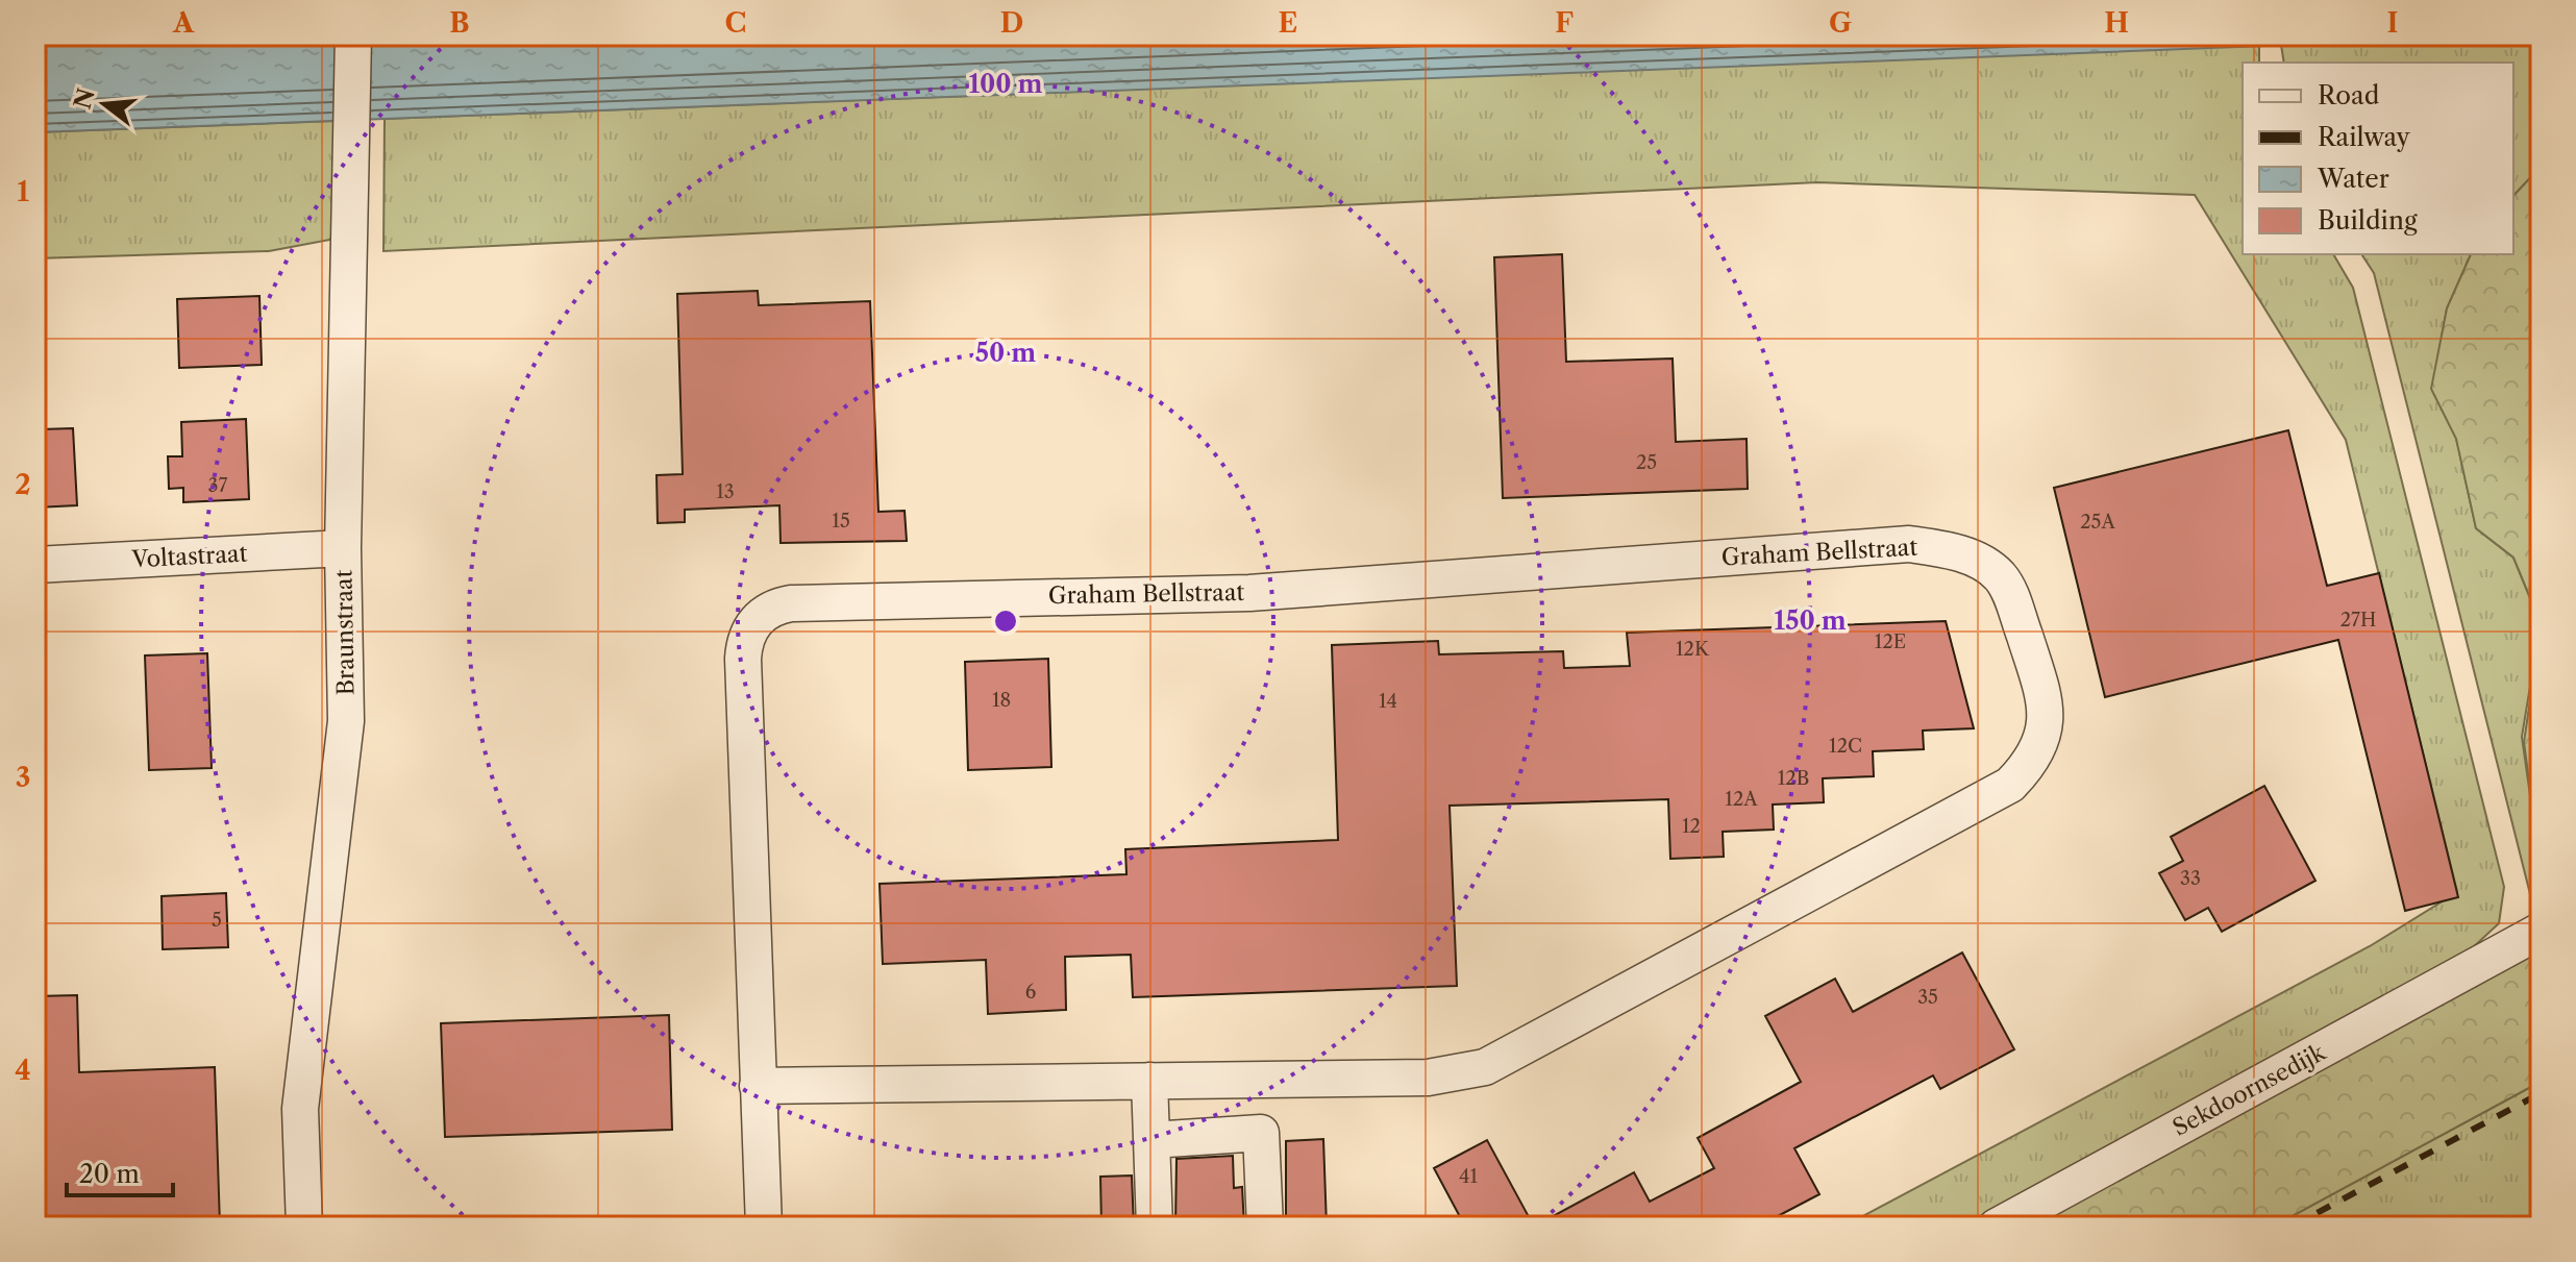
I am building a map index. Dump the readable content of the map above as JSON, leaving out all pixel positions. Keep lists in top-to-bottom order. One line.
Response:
{"streets":{"street":["Graham Bellstraat","Voltastraat","Braunstraat","Sekdoornsedijk"]},"crossings":[["Voltastraat","Braunstraat"]],"house_numbers":["25","37","13","15","25A","27H","12E","12K","18","14","12C","12B","12A","12","33","5","6","35","41"],"legend":["Road","Railway","Water","Building"],"scale_bar":"20 m","north":"left","grid":{"columns":["A","B","C","D","E","F","G","H","I"],"rows":["1","2","3","4"]},"rings":["100 m","50 m","150 m"]}
